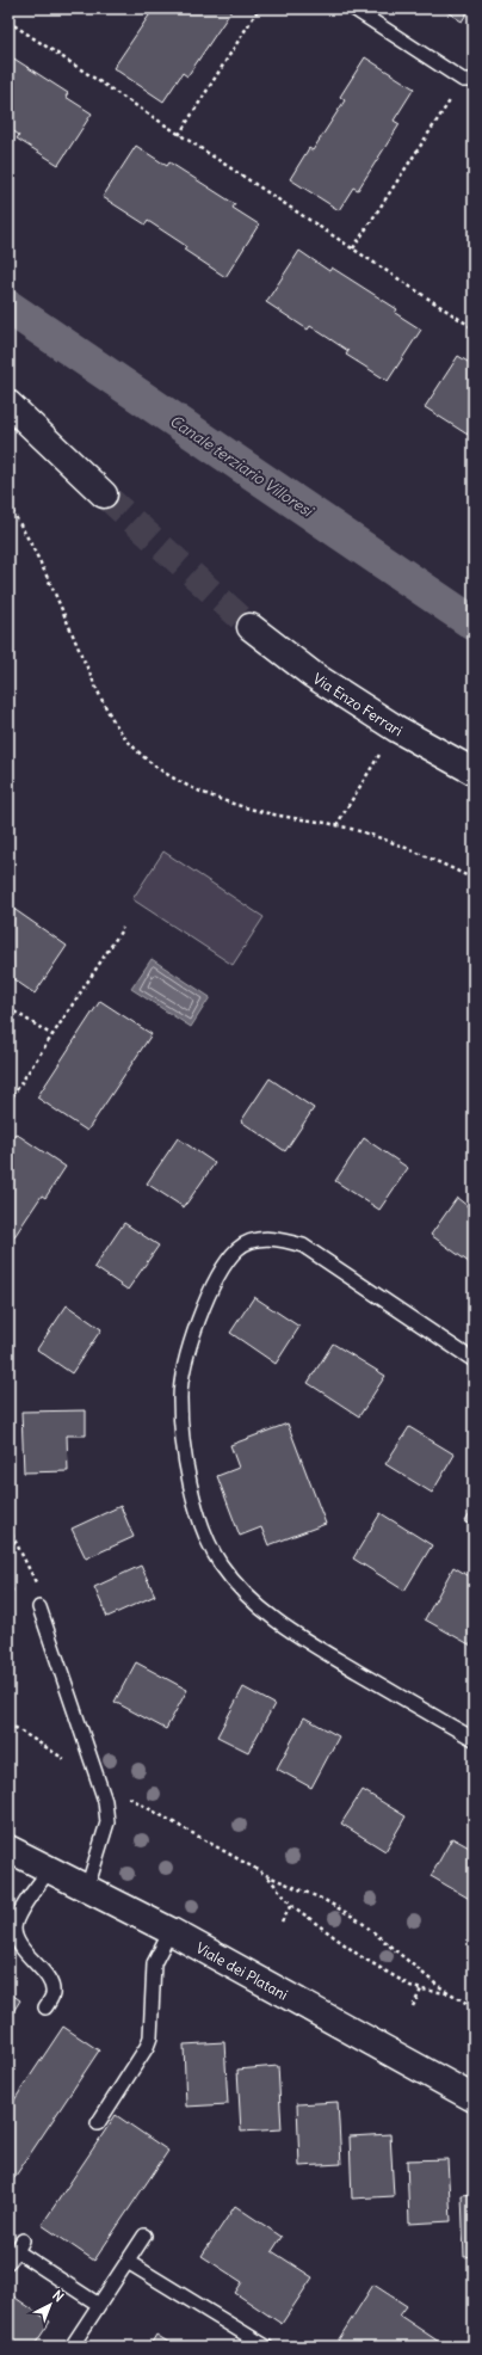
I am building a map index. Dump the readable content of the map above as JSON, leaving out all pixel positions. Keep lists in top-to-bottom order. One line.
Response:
{"streets":{"street":["Via Enzo Ferrari","Viale dei Platani"]},"water":["Canale terziario Villoresi"],"north":"top right"}
